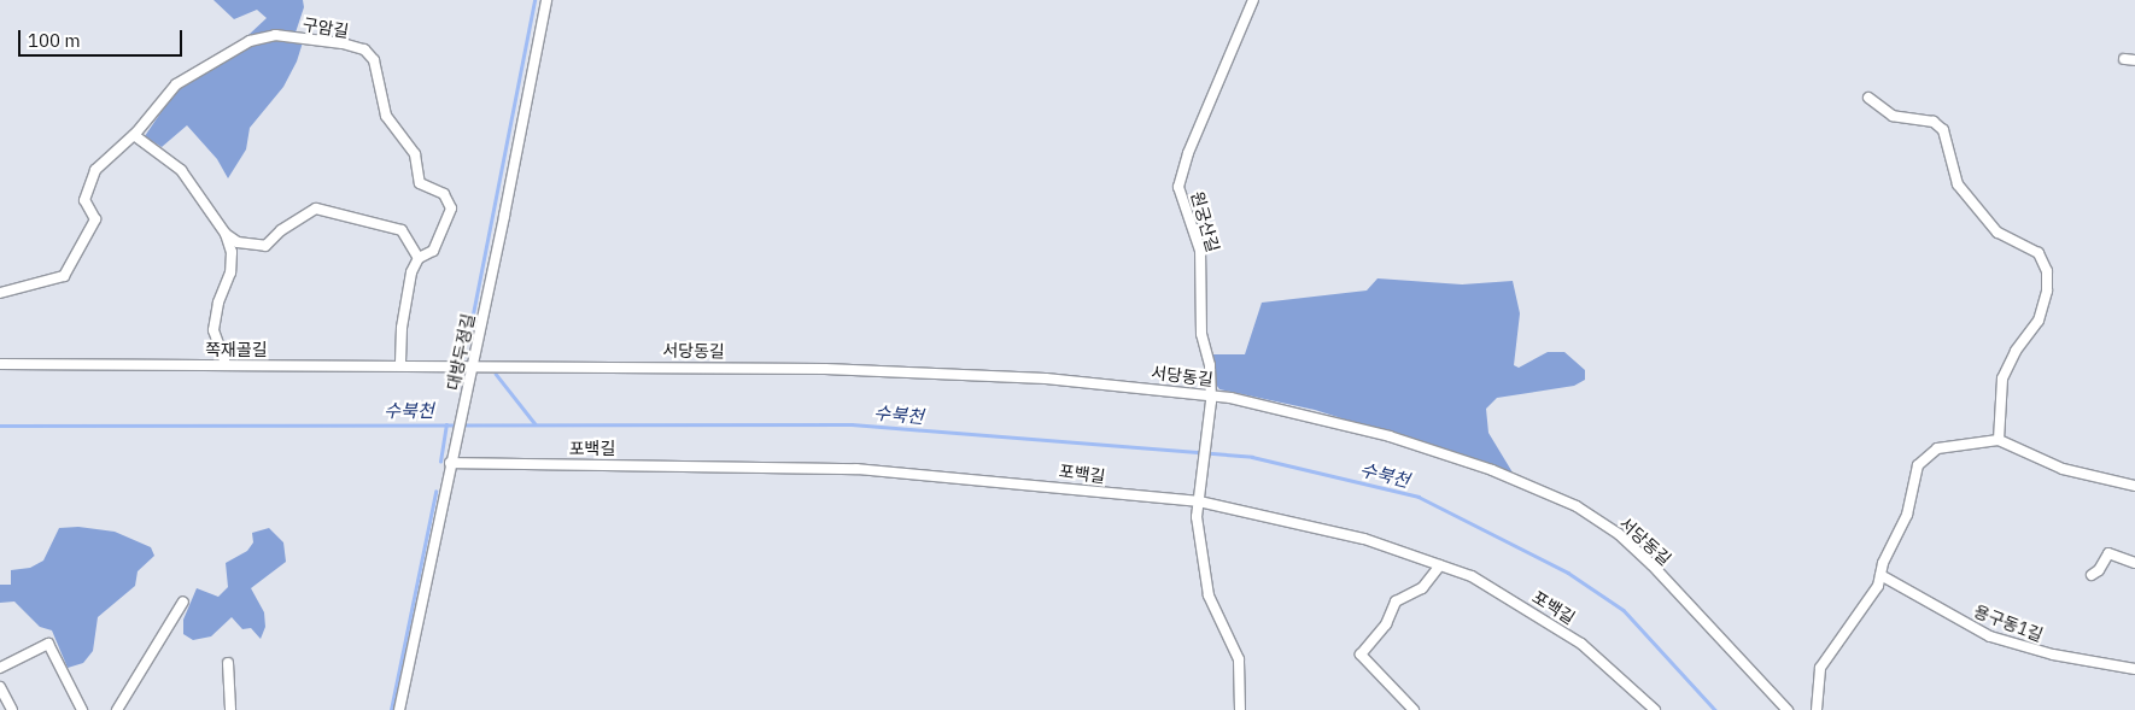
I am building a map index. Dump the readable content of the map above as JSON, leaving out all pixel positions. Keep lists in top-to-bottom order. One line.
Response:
{"streets":{"street":["구암길","원궁산길","쪽재골길","서당동길","대방두정길","포백길","용구동1길"]},"crossings":[["구암길","쪽재골길"],["원궁산길","서당동길"],["원궁산길","포백길"],["쪽재골길","서당동길"],["쪽재골길","대방두정길"],["서당동길","대방두정길"],["대방두정길","포백길"]],"water":["수북천"],"scale_bar":"100 m"}
